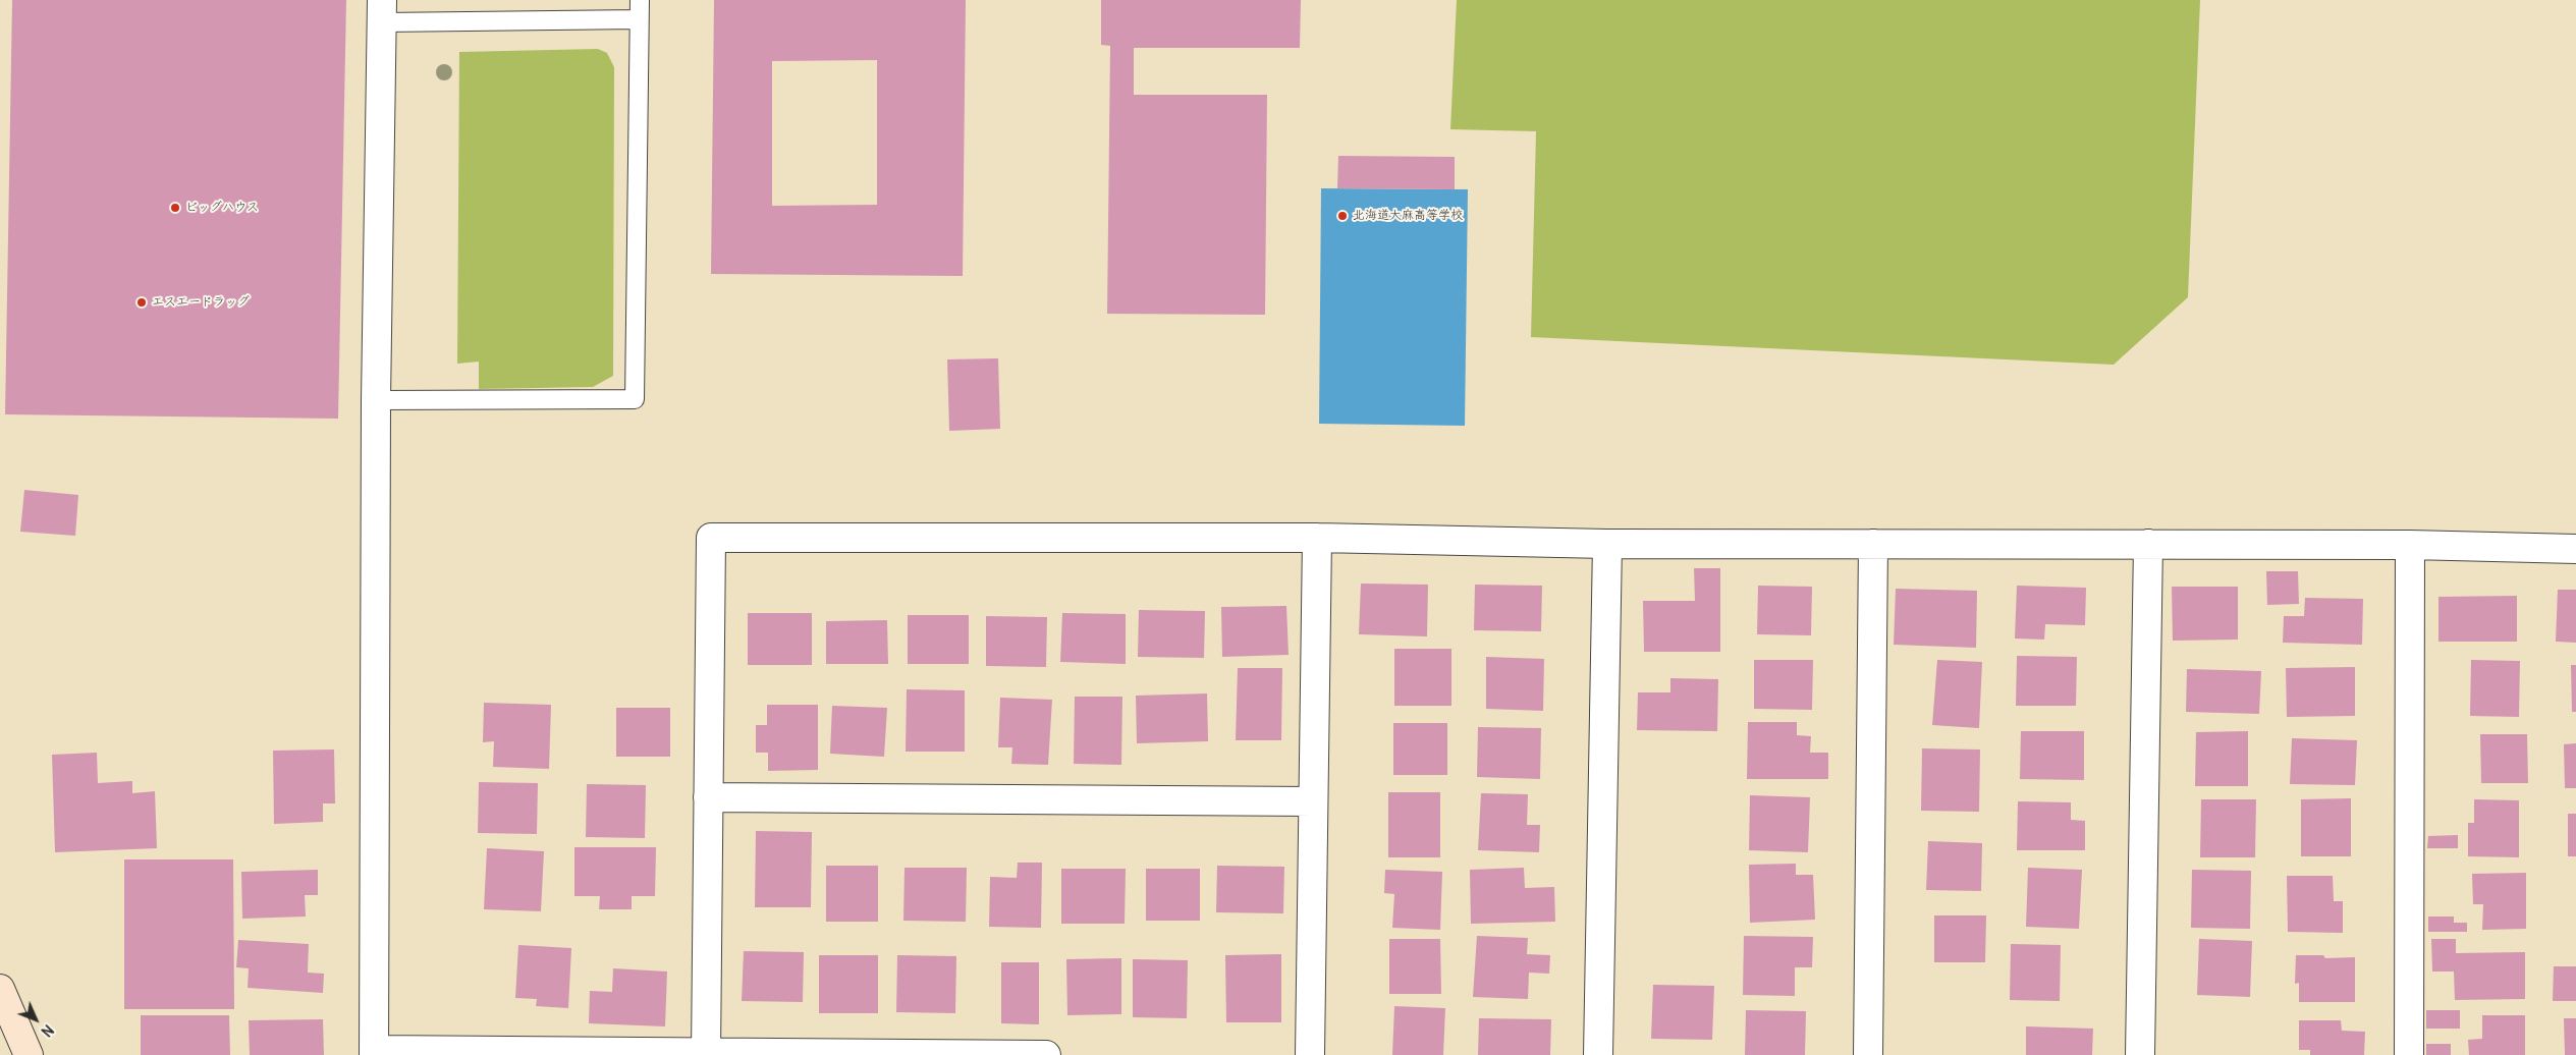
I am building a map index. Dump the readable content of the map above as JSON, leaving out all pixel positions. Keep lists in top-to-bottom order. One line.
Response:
{"places":["ビッグハウス","北海道大麻高等学校","エスエードラッグ"],"north":"bottom right"}
